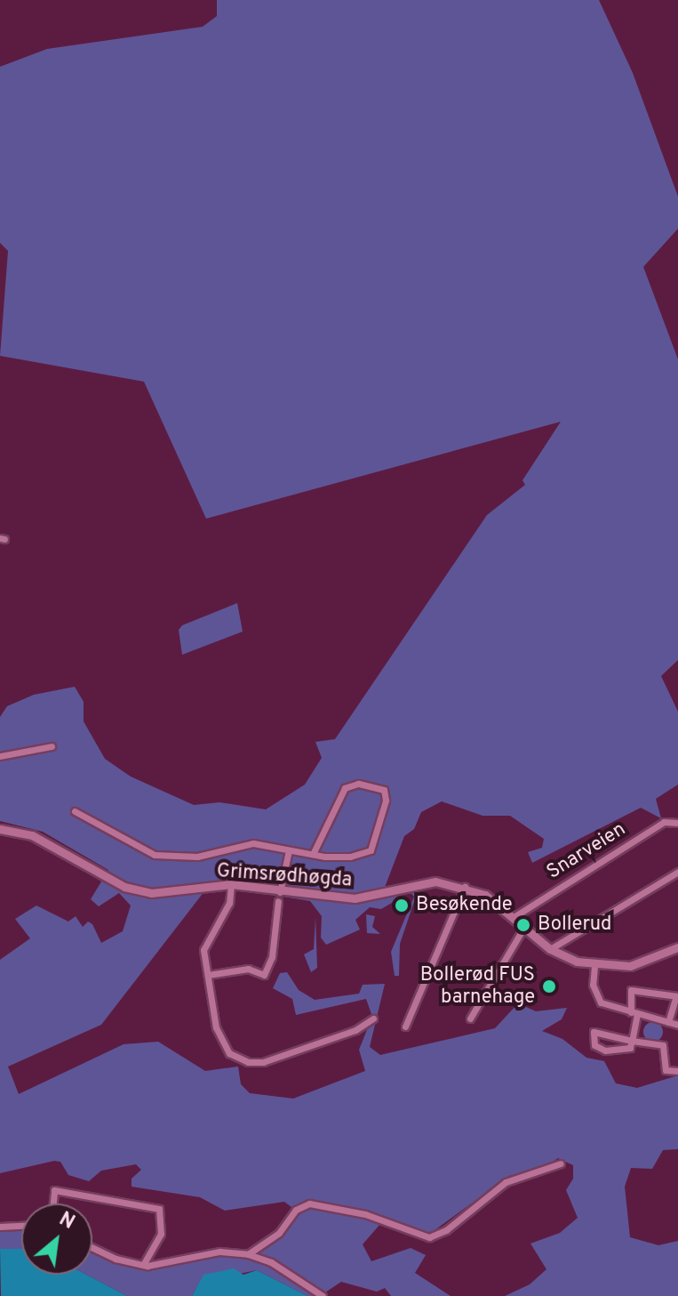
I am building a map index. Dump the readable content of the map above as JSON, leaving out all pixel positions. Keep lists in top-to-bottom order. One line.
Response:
{"streets":{"main road":["Grimsrødhøgda"],"street":["Snarveien"]},"crossings":[["Snarveien","Grimsrødhøgda"]],"places":["Besøkende","Bollerud","Bollerød FUS barnehage"],"north":"top right"}
